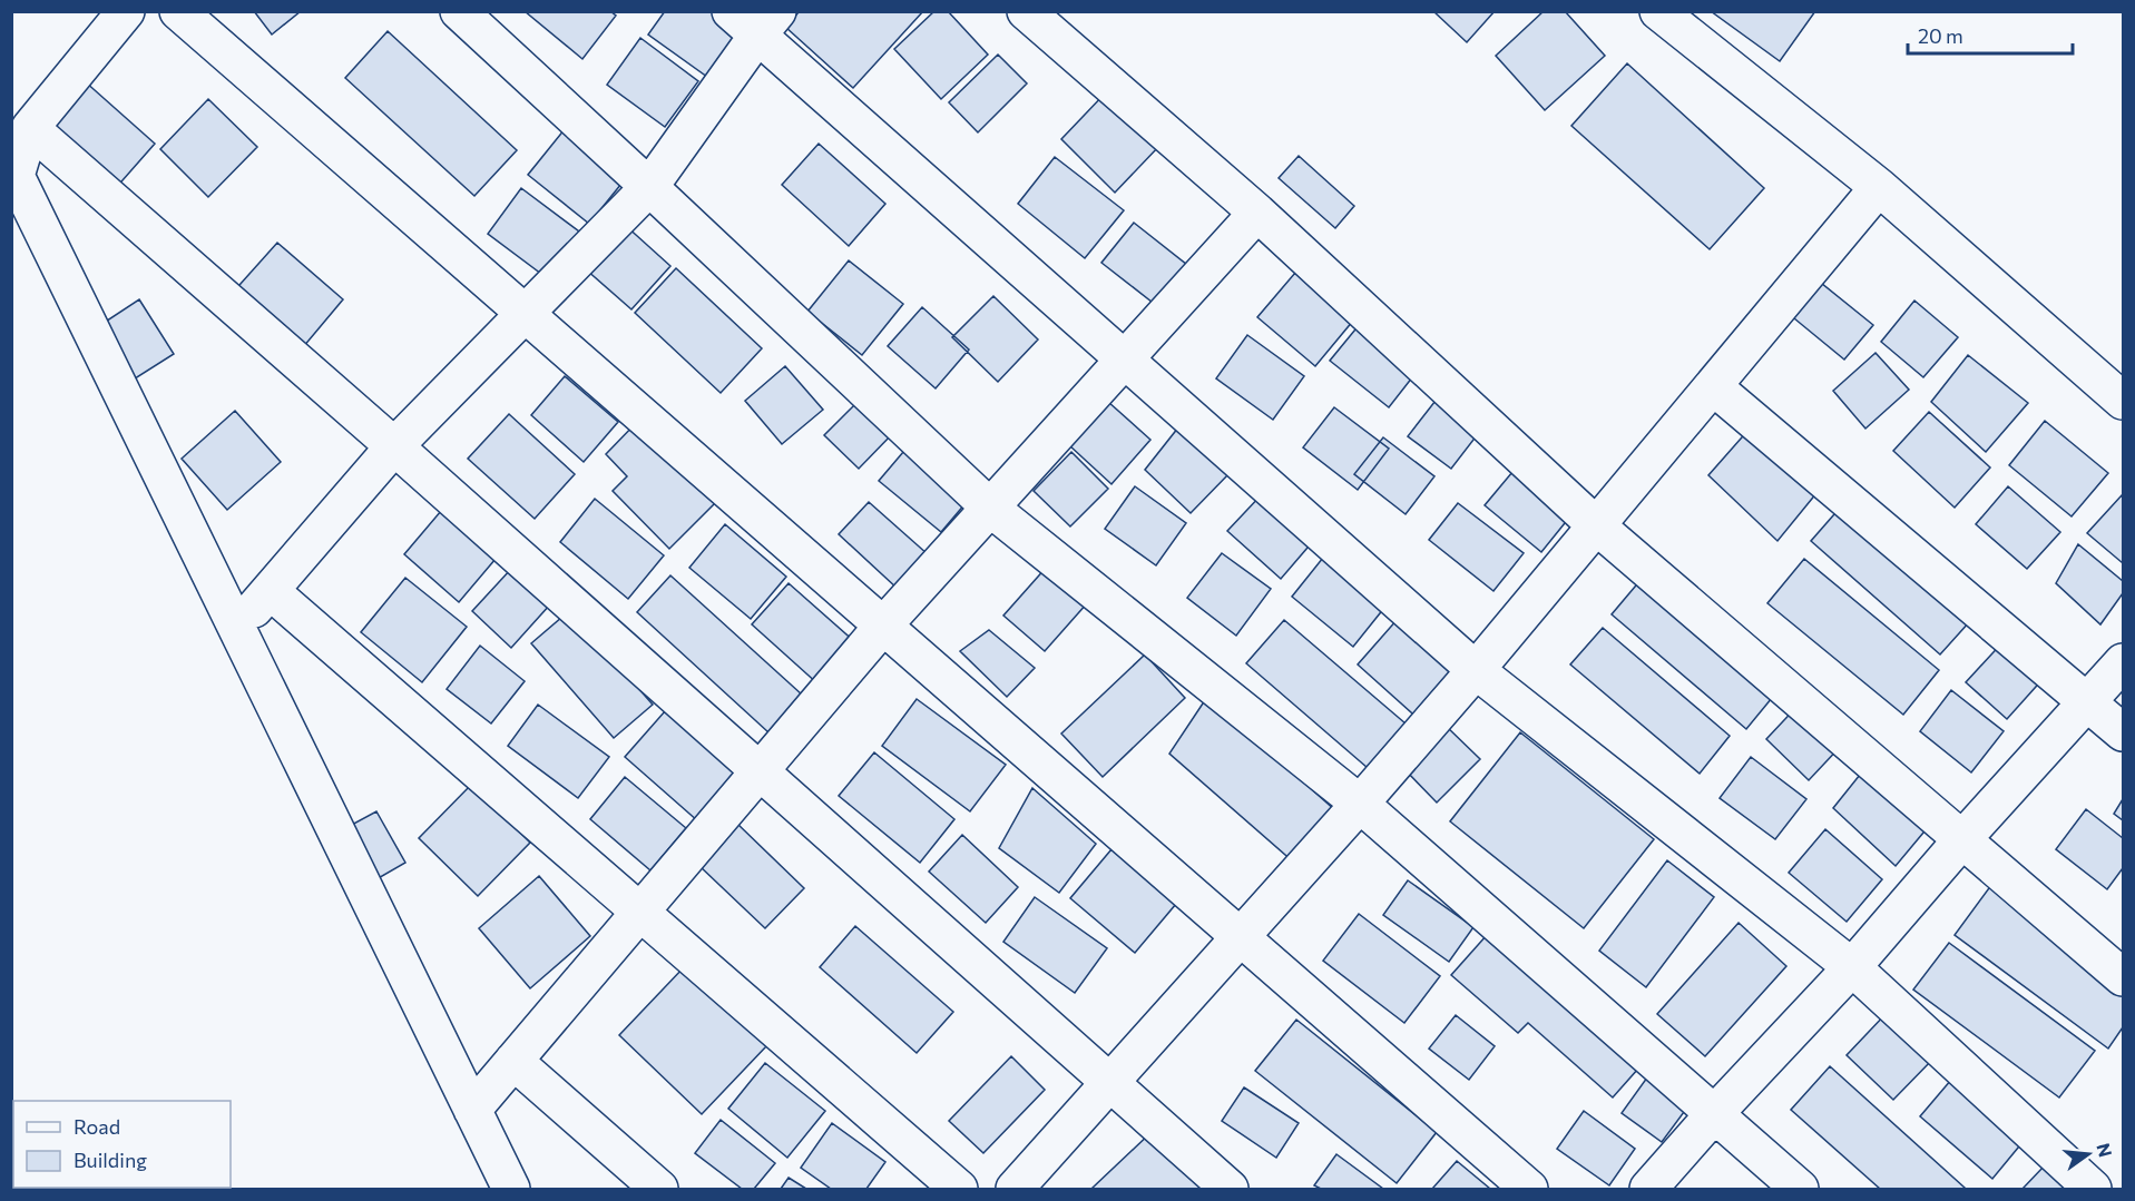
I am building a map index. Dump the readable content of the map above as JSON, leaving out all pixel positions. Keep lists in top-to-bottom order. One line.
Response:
{"legend":["Road","Building"],"scale_bar":"20 m","north":"right"}
